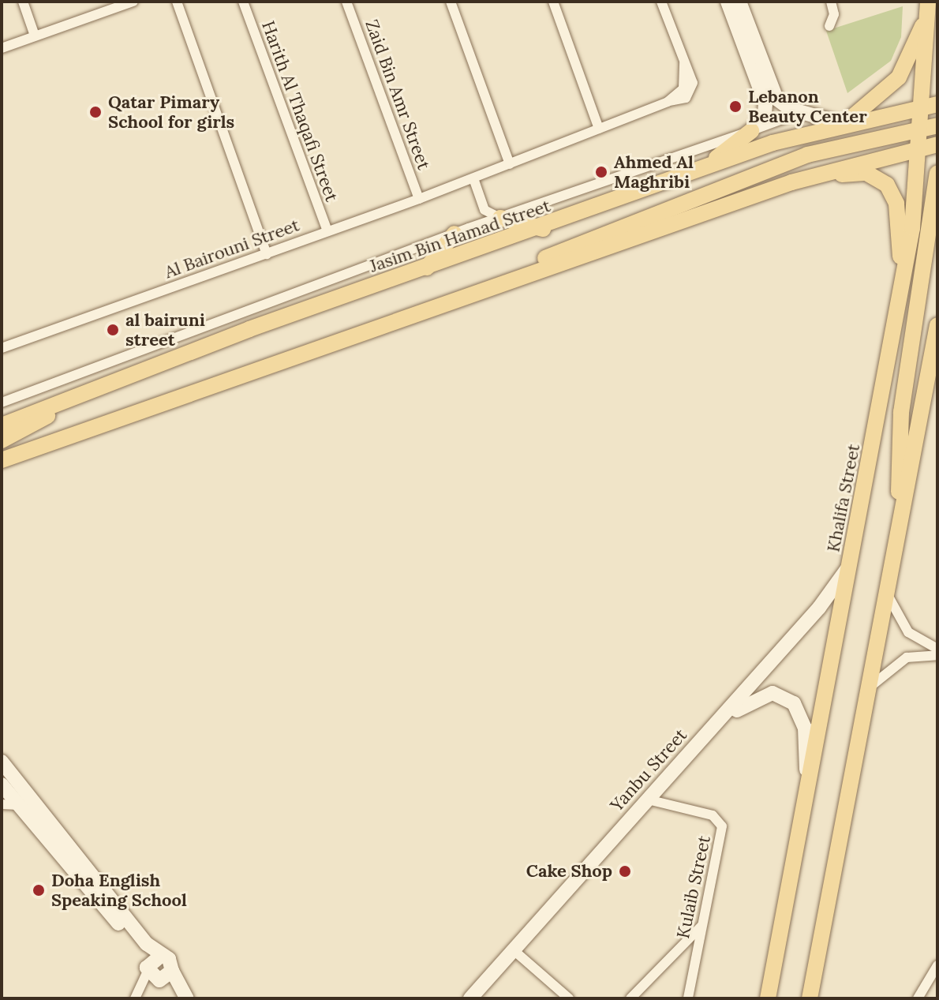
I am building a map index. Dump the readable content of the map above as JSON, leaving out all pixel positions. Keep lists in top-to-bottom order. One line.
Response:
{"streets":{"main road":["Jasim Bin Hamad Street","Khalifa Street"],"street":["Zaid Bin Amr Street","Harith Al Thaqafi Street","Al Bairouni Street","Yanbu Street","Kulaib Street"]},"crossings":[["Zaid Bin Amr Street","Al Bairouni Street"],["Harith Al Thaqafi Street","Al Bairouni Street"],["Khalifa Street","Yanbu Street"],["Yanbu Street","Kulaib Street"]],"places":["Lebanon Beauty Center","Qatar Pimary School for girls","Ahmed Al Maghribi","al bairuni street","Cake Shop","Doha English Speaking School"]}
